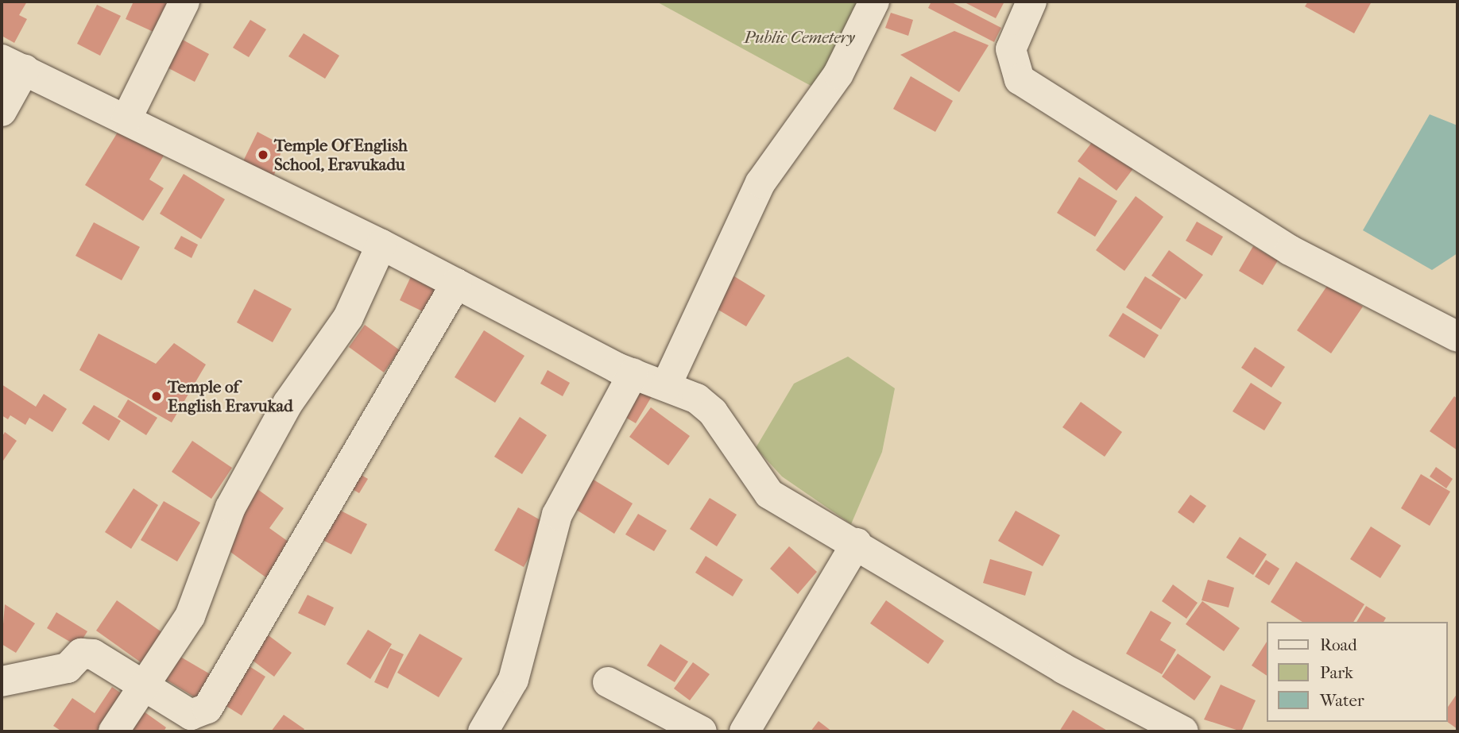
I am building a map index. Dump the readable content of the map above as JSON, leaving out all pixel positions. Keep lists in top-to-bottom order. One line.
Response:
{"parks":["Public Cemetery"],"places":["Temple Of English School, Eravukadu","Temple of English Eravukad"],"legend":["Road","Park","Water"]}
